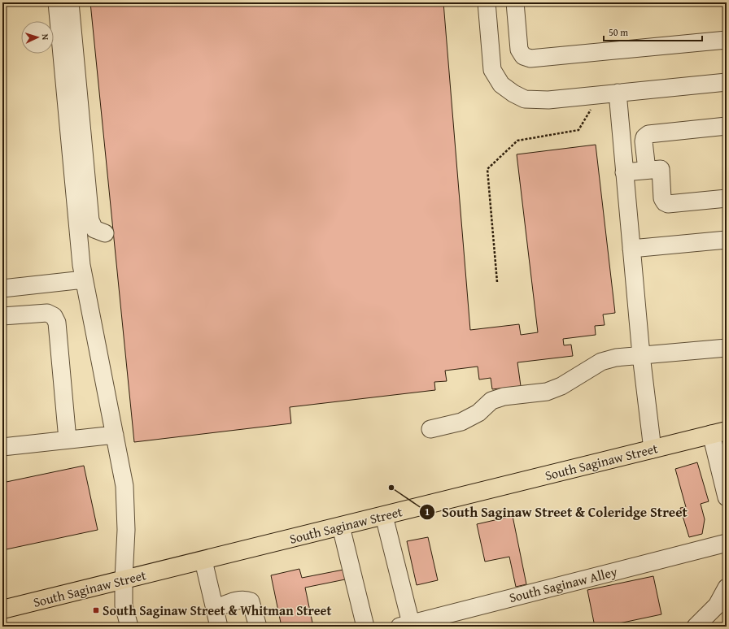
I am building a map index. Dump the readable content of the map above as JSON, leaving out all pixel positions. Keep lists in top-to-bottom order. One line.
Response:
{"streets":{"main road":["South Saginaw Street"],"street":["South Saginaw Alley"]},"places":{"other":["South Saginaw Street & Coleridge Street"],"transit":["South Saginaw Street & Whitman Street"]},"scale_bar":"50 m","north":"right"}
